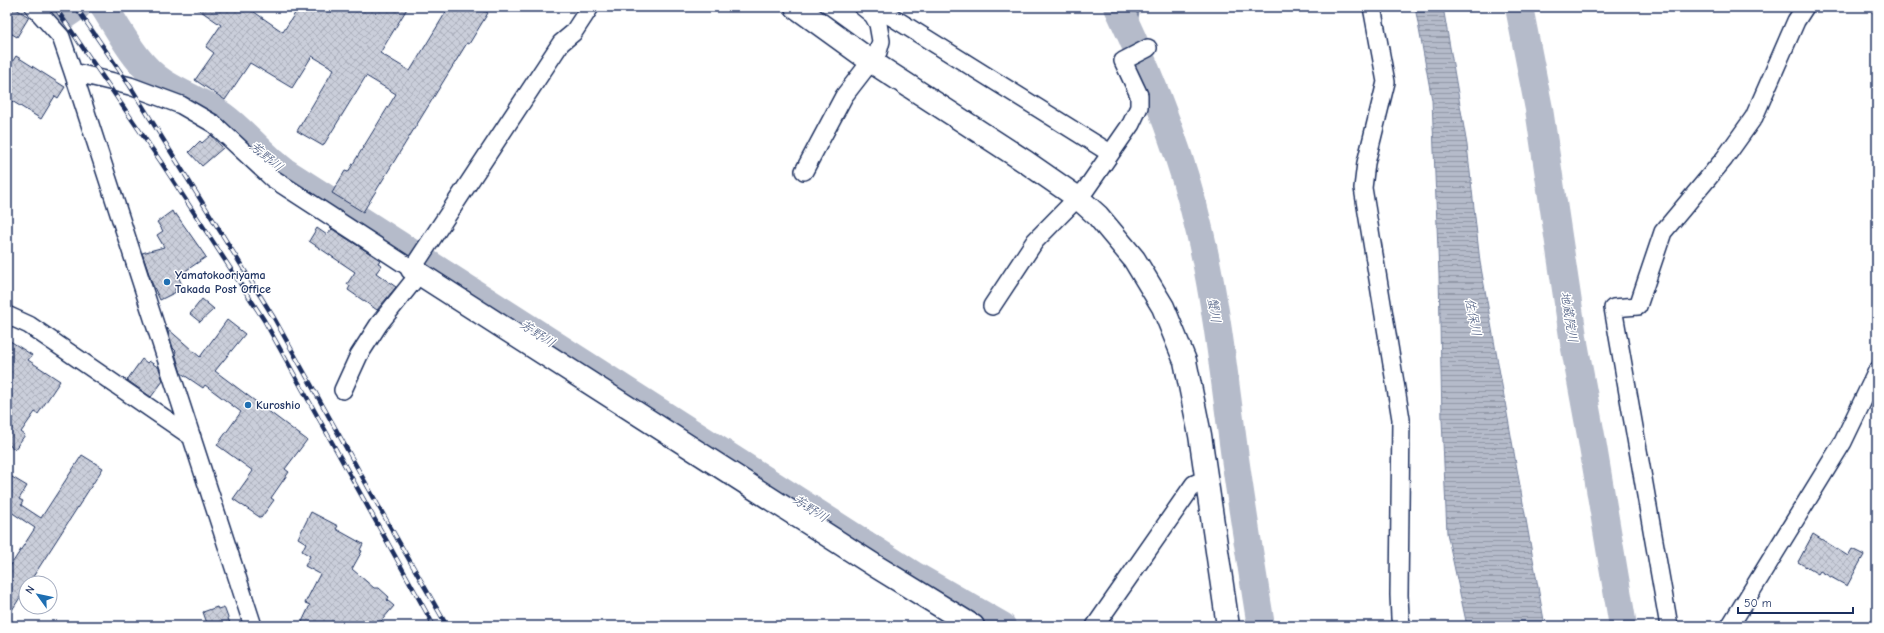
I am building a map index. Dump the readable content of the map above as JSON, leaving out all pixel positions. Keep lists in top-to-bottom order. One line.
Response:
{"water":["芳野川","蟹川","佐保川","地蔵院川"],"places":["Yamatokooriyama Takada Post Office","Kuroshio"],"scale_bar":"50 m","north":"top left"}
